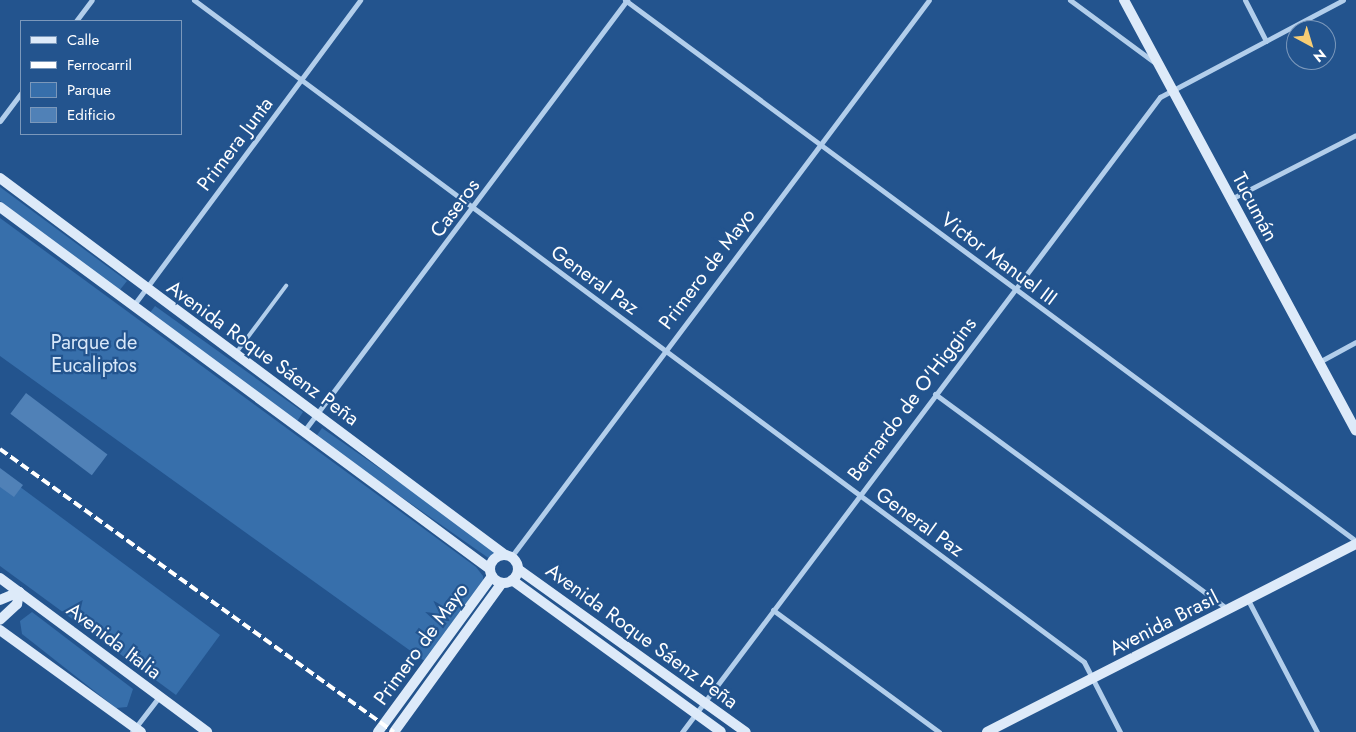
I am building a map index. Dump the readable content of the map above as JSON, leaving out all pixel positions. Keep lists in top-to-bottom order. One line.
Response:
{"streets":{"street":["Primera Junta","Tucumán","Caseros","Victor Manuel III","Primero de Mayo","General Paz","Avenida Roque Sáenz Peña","Bernardo de O'Higgins","Avenida Brasil","Avenida Italia"]},"crossings":[["Primera Junta","General Paz"],["Primera Junta","Avenida Roque Sáenz Peña"],["Tucumán","Bernardo de O'Higgins"],["Caseros","Victor Manuel III"],["Caseros","General Paz"],["Caseros","Avenida Roque Sáenz Peña"],["Victor Manuel III","Primero de Mayo"],["Victor Manuel III","Bernardo de O'Higgins"],["Victor Manuel III","Avenida Brasil"],["Primero de Mayo","General Paz"],["Primero de Mayo","Avenida Roque Sáenz Peña"],["General Paz","Bernardo de O'Higgins"],["General Paz","Avenida Brasil"],["Avenida Roque Sáenz Peña","Bernardo de O'Higgins"]],"parks":["Parque de Eucaliptos"],"legend":["Calle","Ferrocarril","Parque","Edificio"],"north":"bottom right"}
